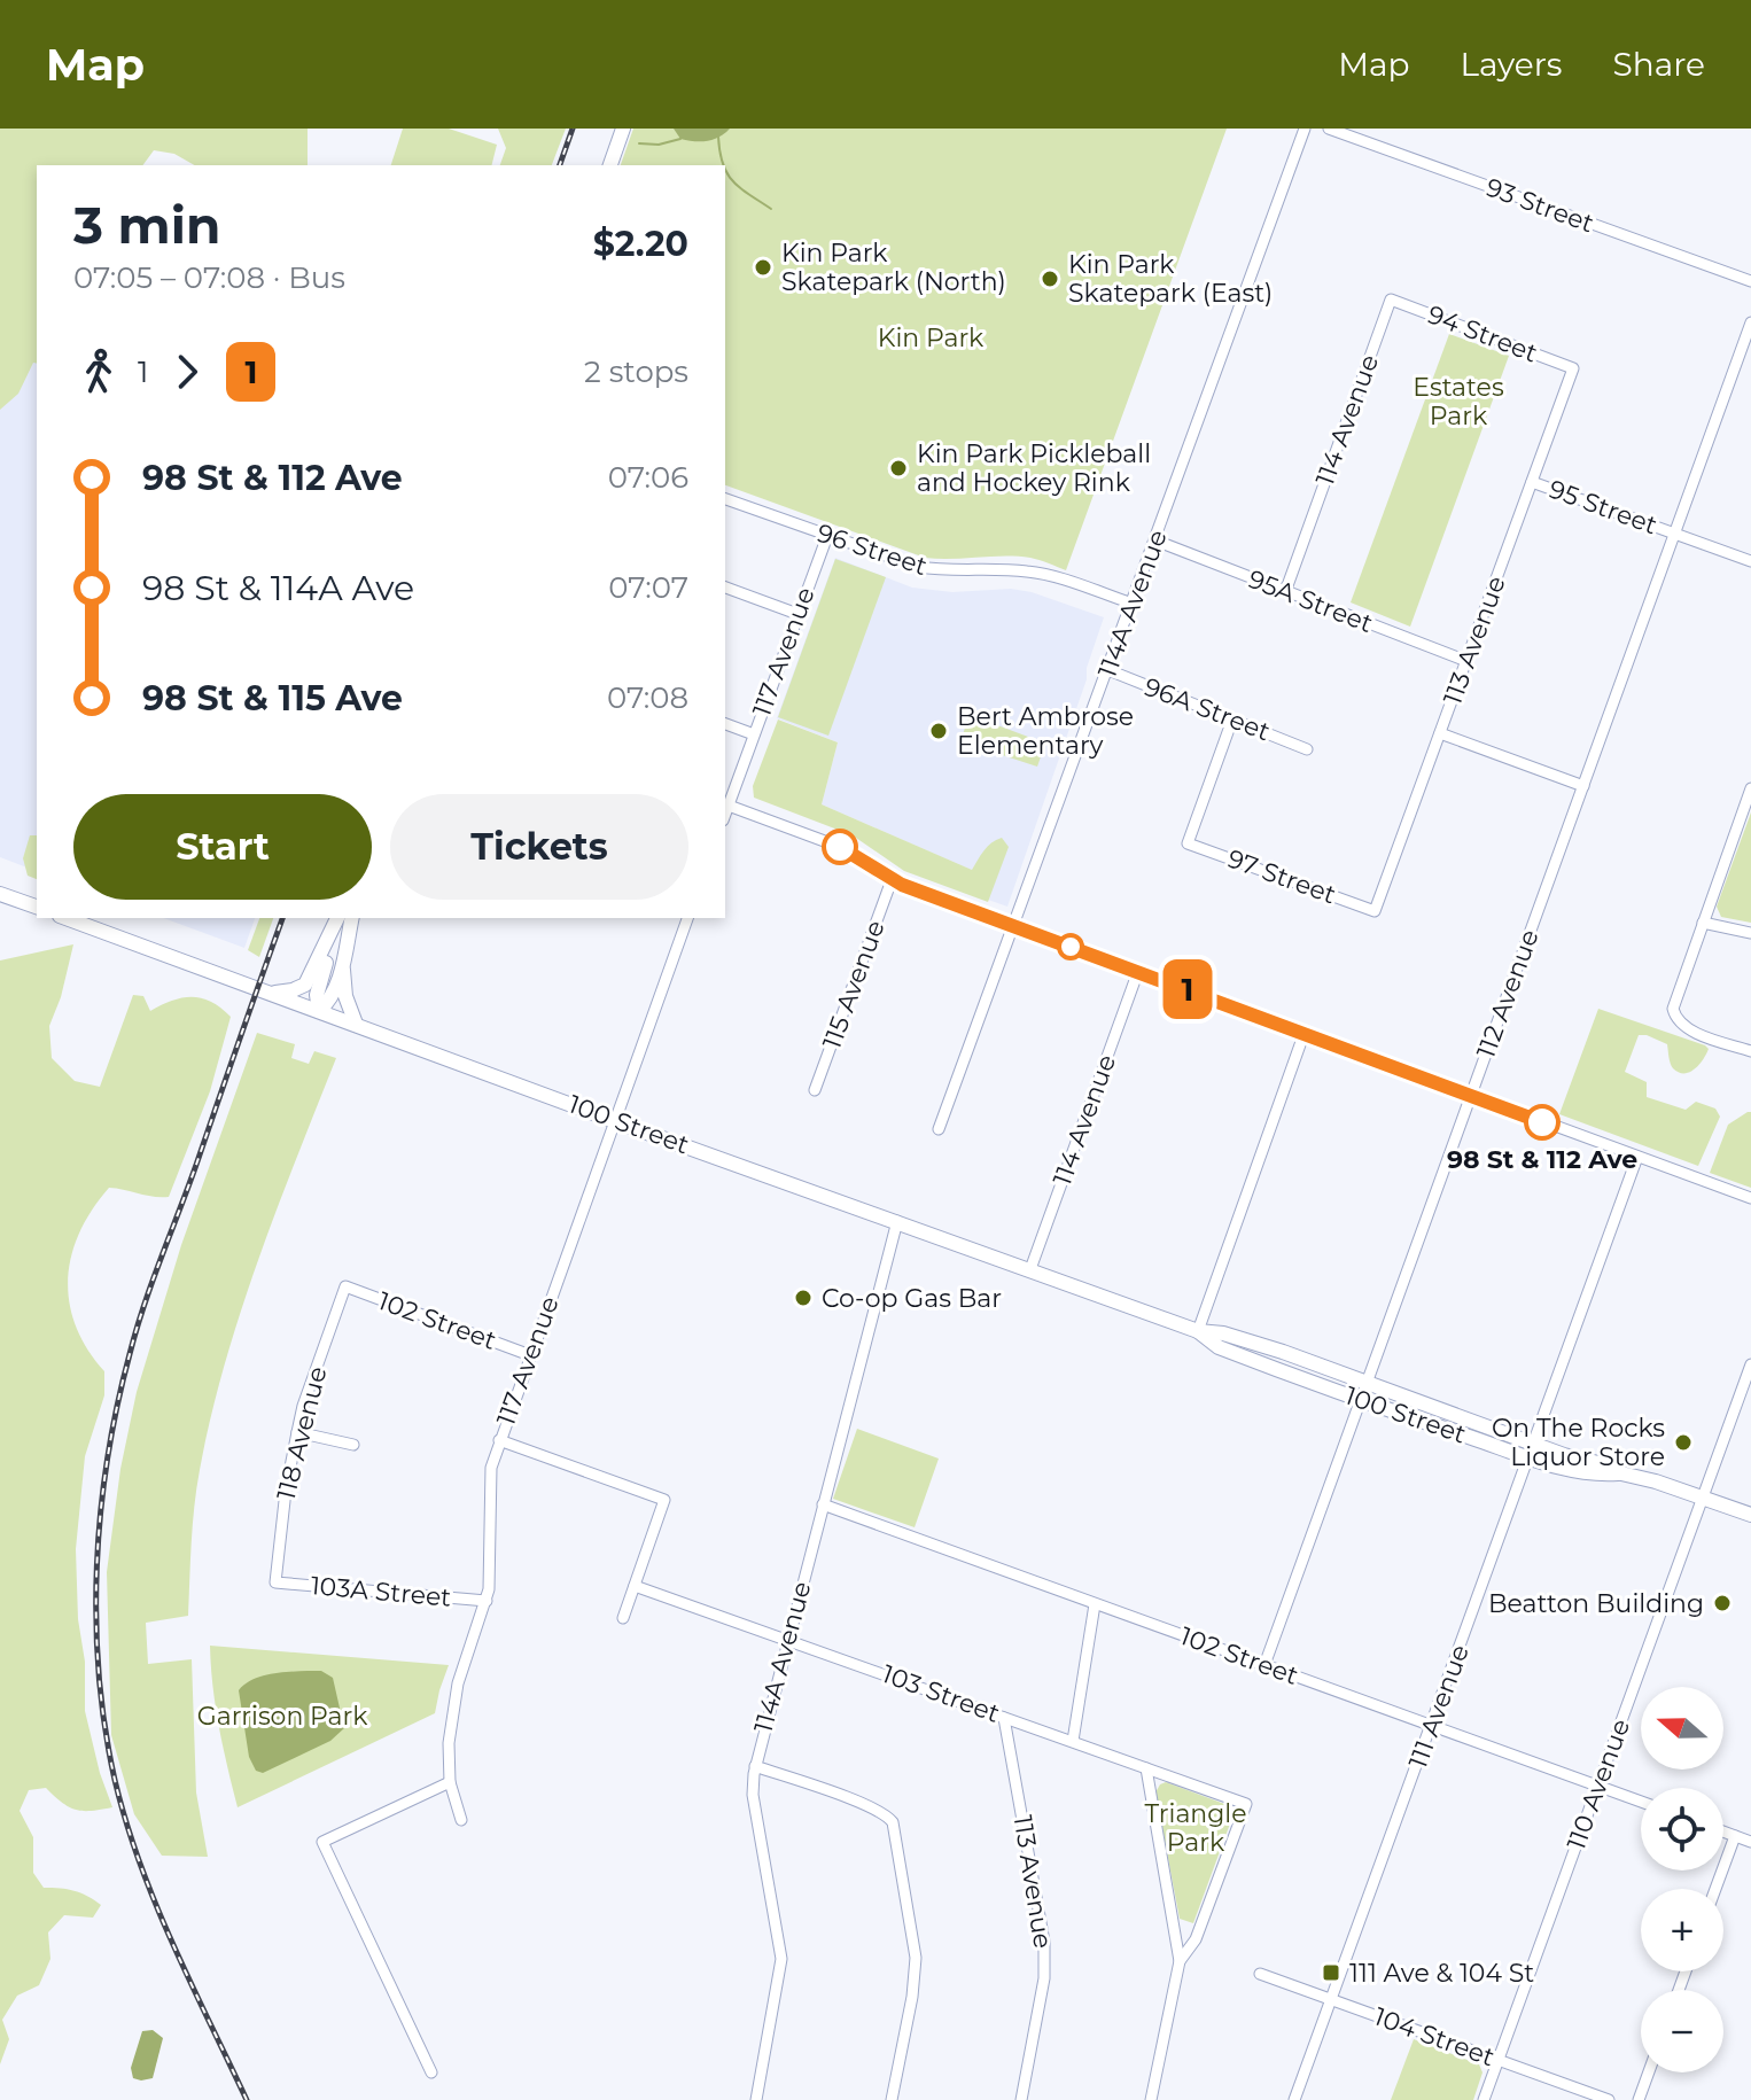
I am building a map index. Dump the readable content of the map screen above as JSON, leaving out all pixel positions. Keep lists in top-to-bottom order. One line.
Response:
{"streets":{"main road":["100 Street"],"street":["93 Street","94 Street","114 Avenue","95 Street","96 Street","95A Street","114A Avenue","113 Avenue","117 Avenue","96A Street","97 Street","115 Avenue","112 Avenue","102 Street","118 Avenue","103A Street","103 Street","111 Avenue","110 Avenue","104 Street"]},"crossings":[["94 Street","114 Avenue"],["94 Street","113 Avenue"],["114 Avenue","95A Street"],["114 Avenue","100 Street"],["95 Street","113 Avenue"],["95 Street","112 Avenue"],["96 Street","114A Avenue"],["96 Street","117 Avenue"],["95A Street","114A Avenue"],["95A Street","113 Avenue"],["114A Avenue","96A Street"],["114A Avenue","100 Street"],["114A Avenue","102 Street"],["114A Avenue","103 Street"],["113 Avenue","97 Street"],["113 Avenue","103 Street"],["117 Avenue","100 Street"],["117 Avenue","102 Street"],["117 Avenue","103A Street"],["96A Street","97 Street"],["112 Avenue","100 Street"],["112 Avenue","102 Street"],["100 Street","111 Avenue"],["100 Street","110 Avenue"],["102 Street","118 Avenue"],["102 Street","111 Avenue"],["102 Street","110 Avenue"],["118 Avenue","103A Street"],["111 Avenue","104 Street"],["110 Avenue","104 Street"]],"parks":["Kin Park","Estates Park","Garrison Park","Triangle Park"],"places":{"other":["Kin Park Skatepark (North)","Kin Park Skatepark (East)","Kin Park Pickleball and Hockey Rink","Bert Ambrose Elementary","98 St & 112 Ave","Co-op Gas Bar","On The Rocks Liquor Store","Beatton Building"],"transit":["111 Ave & 104 St"]},"lines":["bus line 1"],"north":"left","page":{"header":"Map","nav":["Map","Layers","Share"],"on_map":"1","heading":["3 min","07:05 – 07:08 · Bus","$2.20"],"legs":["1","1","2 stops"],"list":[{"name":"98 St & 112 Ave","value":"07:06"},{"name":"98 St & 114A Ave","value":"07:07"},{"name":"98 St & 115 Ave","value":"07:08"}],"buttons":["Start","Tickets"],"map_buttons":["+","−"]}}
